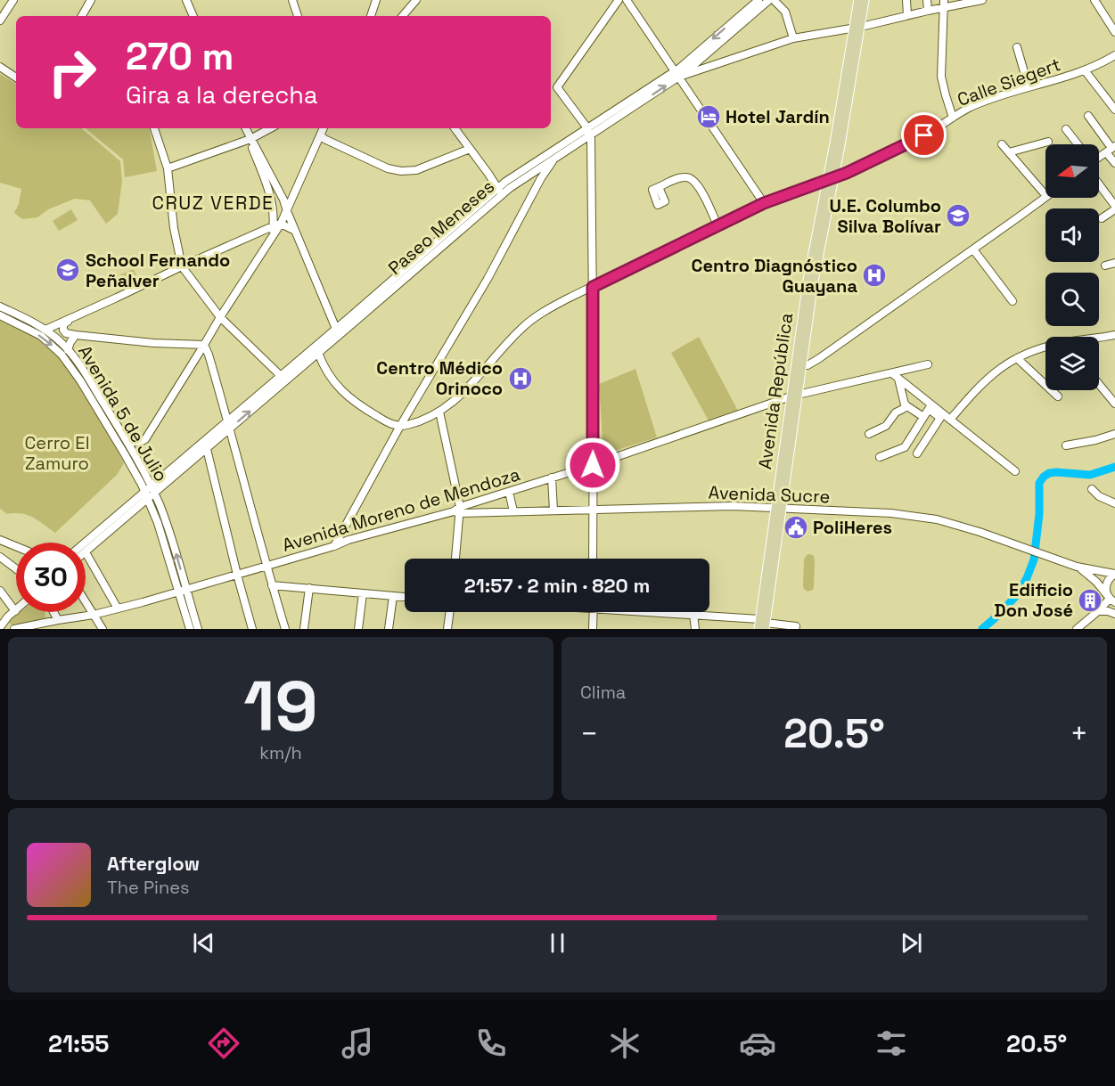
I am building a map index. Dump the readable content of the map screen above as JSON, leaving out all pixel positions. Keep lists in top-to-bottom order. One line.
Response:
{"streets":{"main road":["Avenida República"],"street":["Calle Siegert","Paseo Meneses","Avenida 5 de Julio","Avenida Sucre","Avenida Moreno de Mendoza"]},"crossings":[["Calle Siegert","Avenida República"],["Paseo Meneses","Avenida 5 de Julio"],["Avenida República","Avenida Sucre"],["Avenida República","Avenida Moreno de Mendoza"],["Avenida 5 de Julio","Avenida Moreno de Mendoza"],["Avenida Sucre","Avenida Moreno de Mendoza"]],"districts":["CRUZ VERDE"],"parks":["Cerro El Zamuro"],"places":{"hotel":["Hotel Jardín"],"school or university":["U.E. Columbo Silva Bolívar","School Fernando Peñalver"],"hospital":["Centro Diagnóstico Guayana","Centro Médico Orinoco"],"public building":["PoliHeres"],"building":["Edificio Don José"]},"north":"left","page":{"turn":["270 m","Gira a la derecha"],"limit":"30","trip":"21:57 · 2 min · 820 m","tile":[["19","km/h"],"Clima"],"heat":["−","20.5°","+"],"song":["Afterglow","The Pines"],"tabs":["21:55","20.5°"]}}
